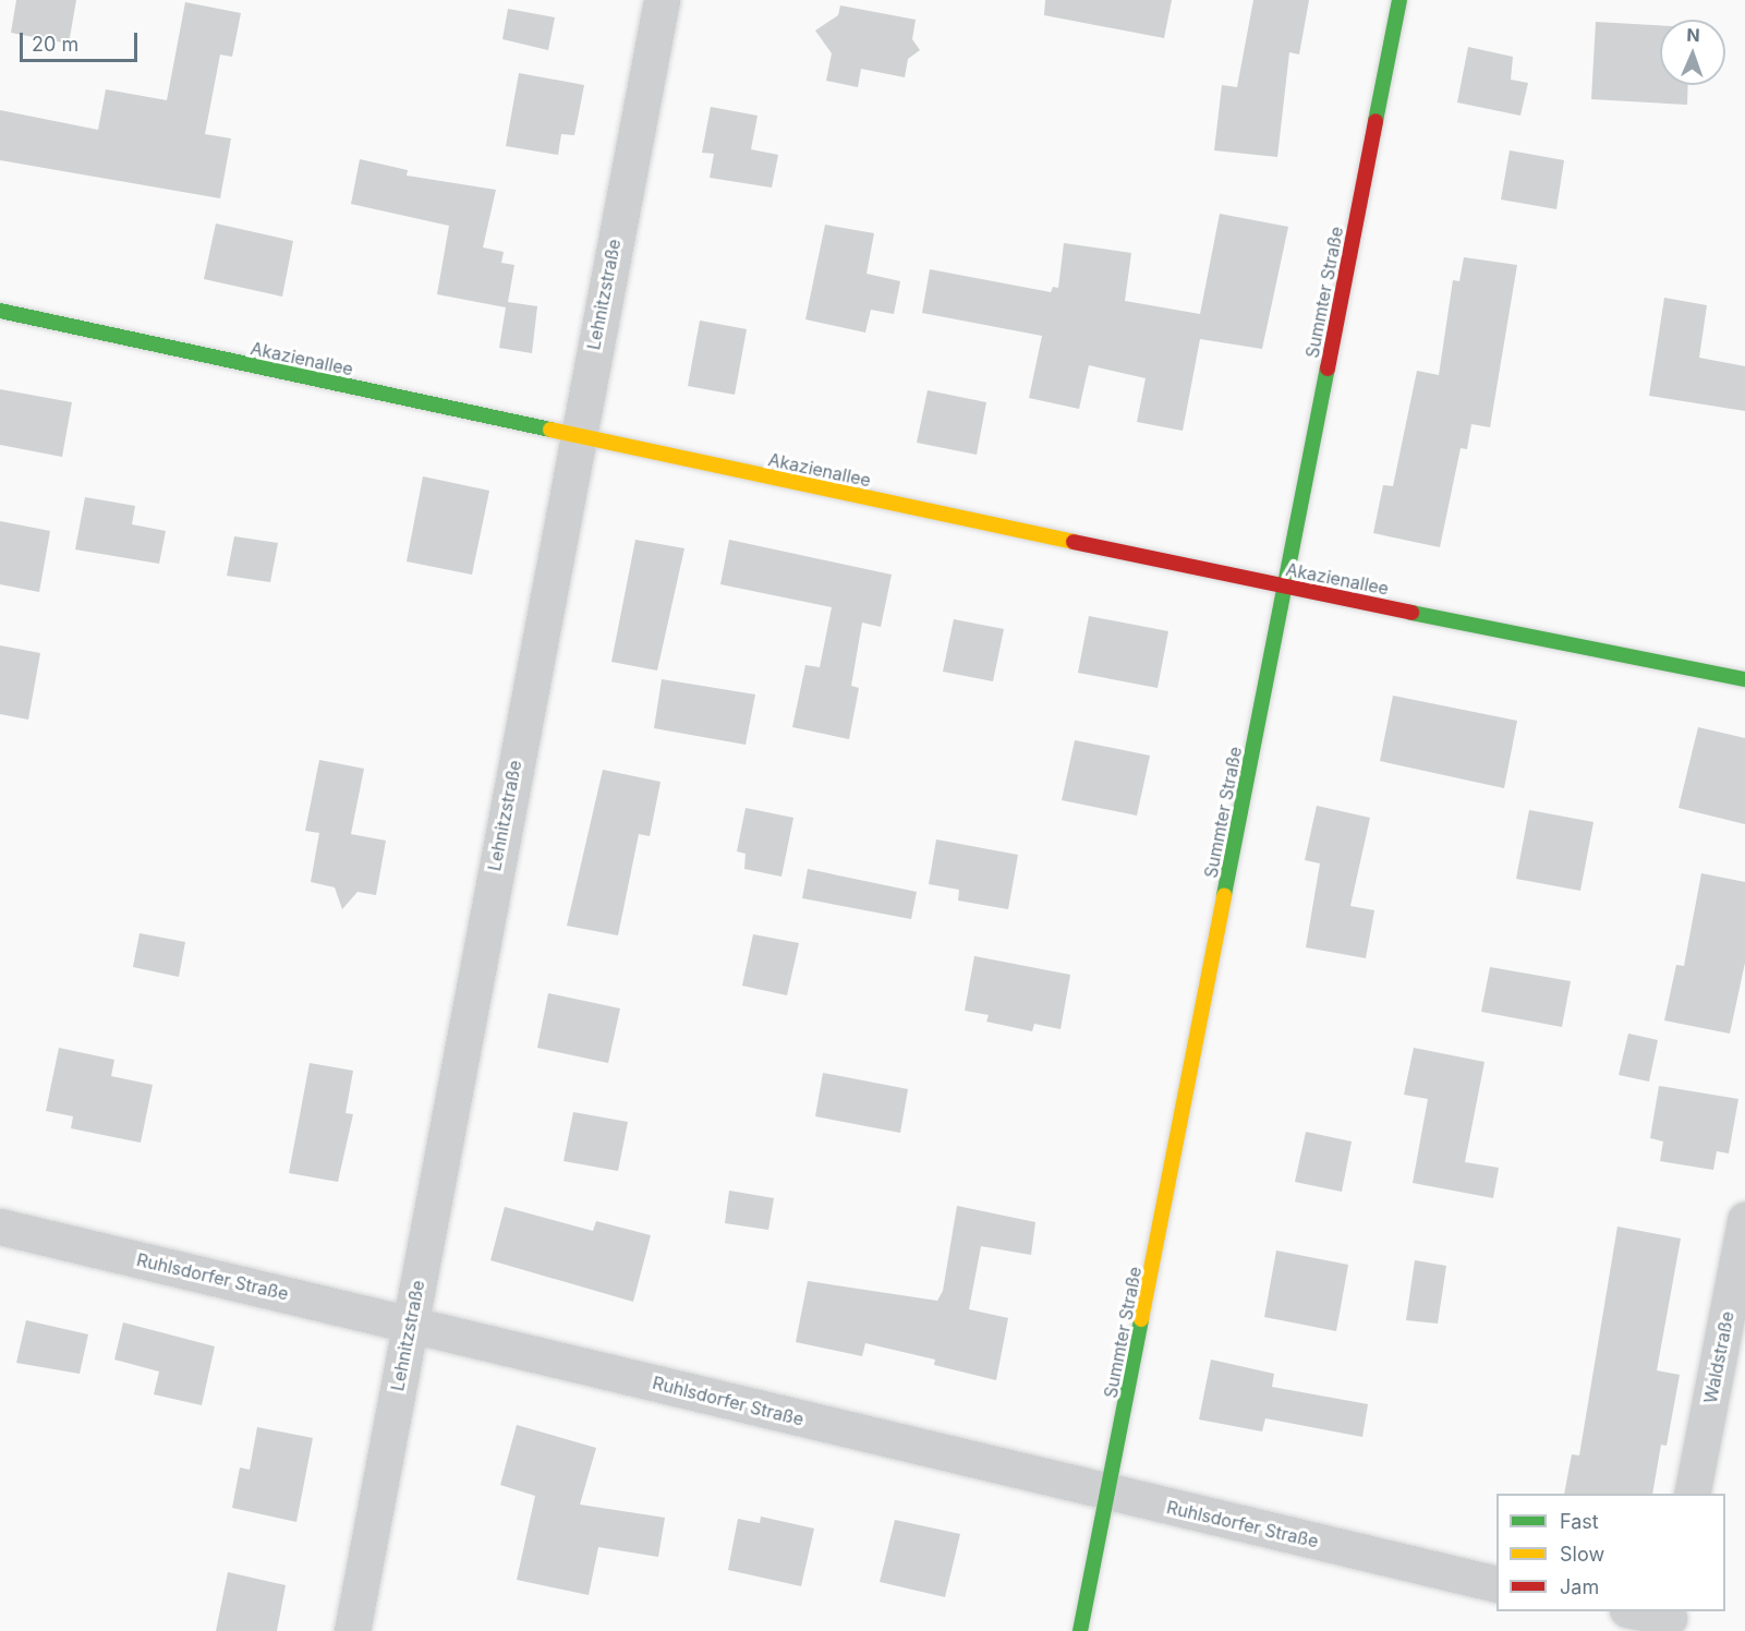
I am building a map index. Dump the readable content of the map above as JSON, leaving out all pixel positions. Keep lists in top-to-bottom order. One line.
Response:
{"streets":{"street":["Summter Straße","Lehnitzstraße","Akazienallee","Ruhlsdorfer Straße","Waldstraße"]},"crossings":[["Summter Straße","Akazienallee"],["Summter Straße","Ruhlsdorfer Straße"],["Lehnitzstraße","Akazienallee"],["Lehnitzstraße","Ruhlsdorfer Straße"]],"legend":["Fast","Slow","Jam"],"scale_bar":"20 m","north":"top"}
